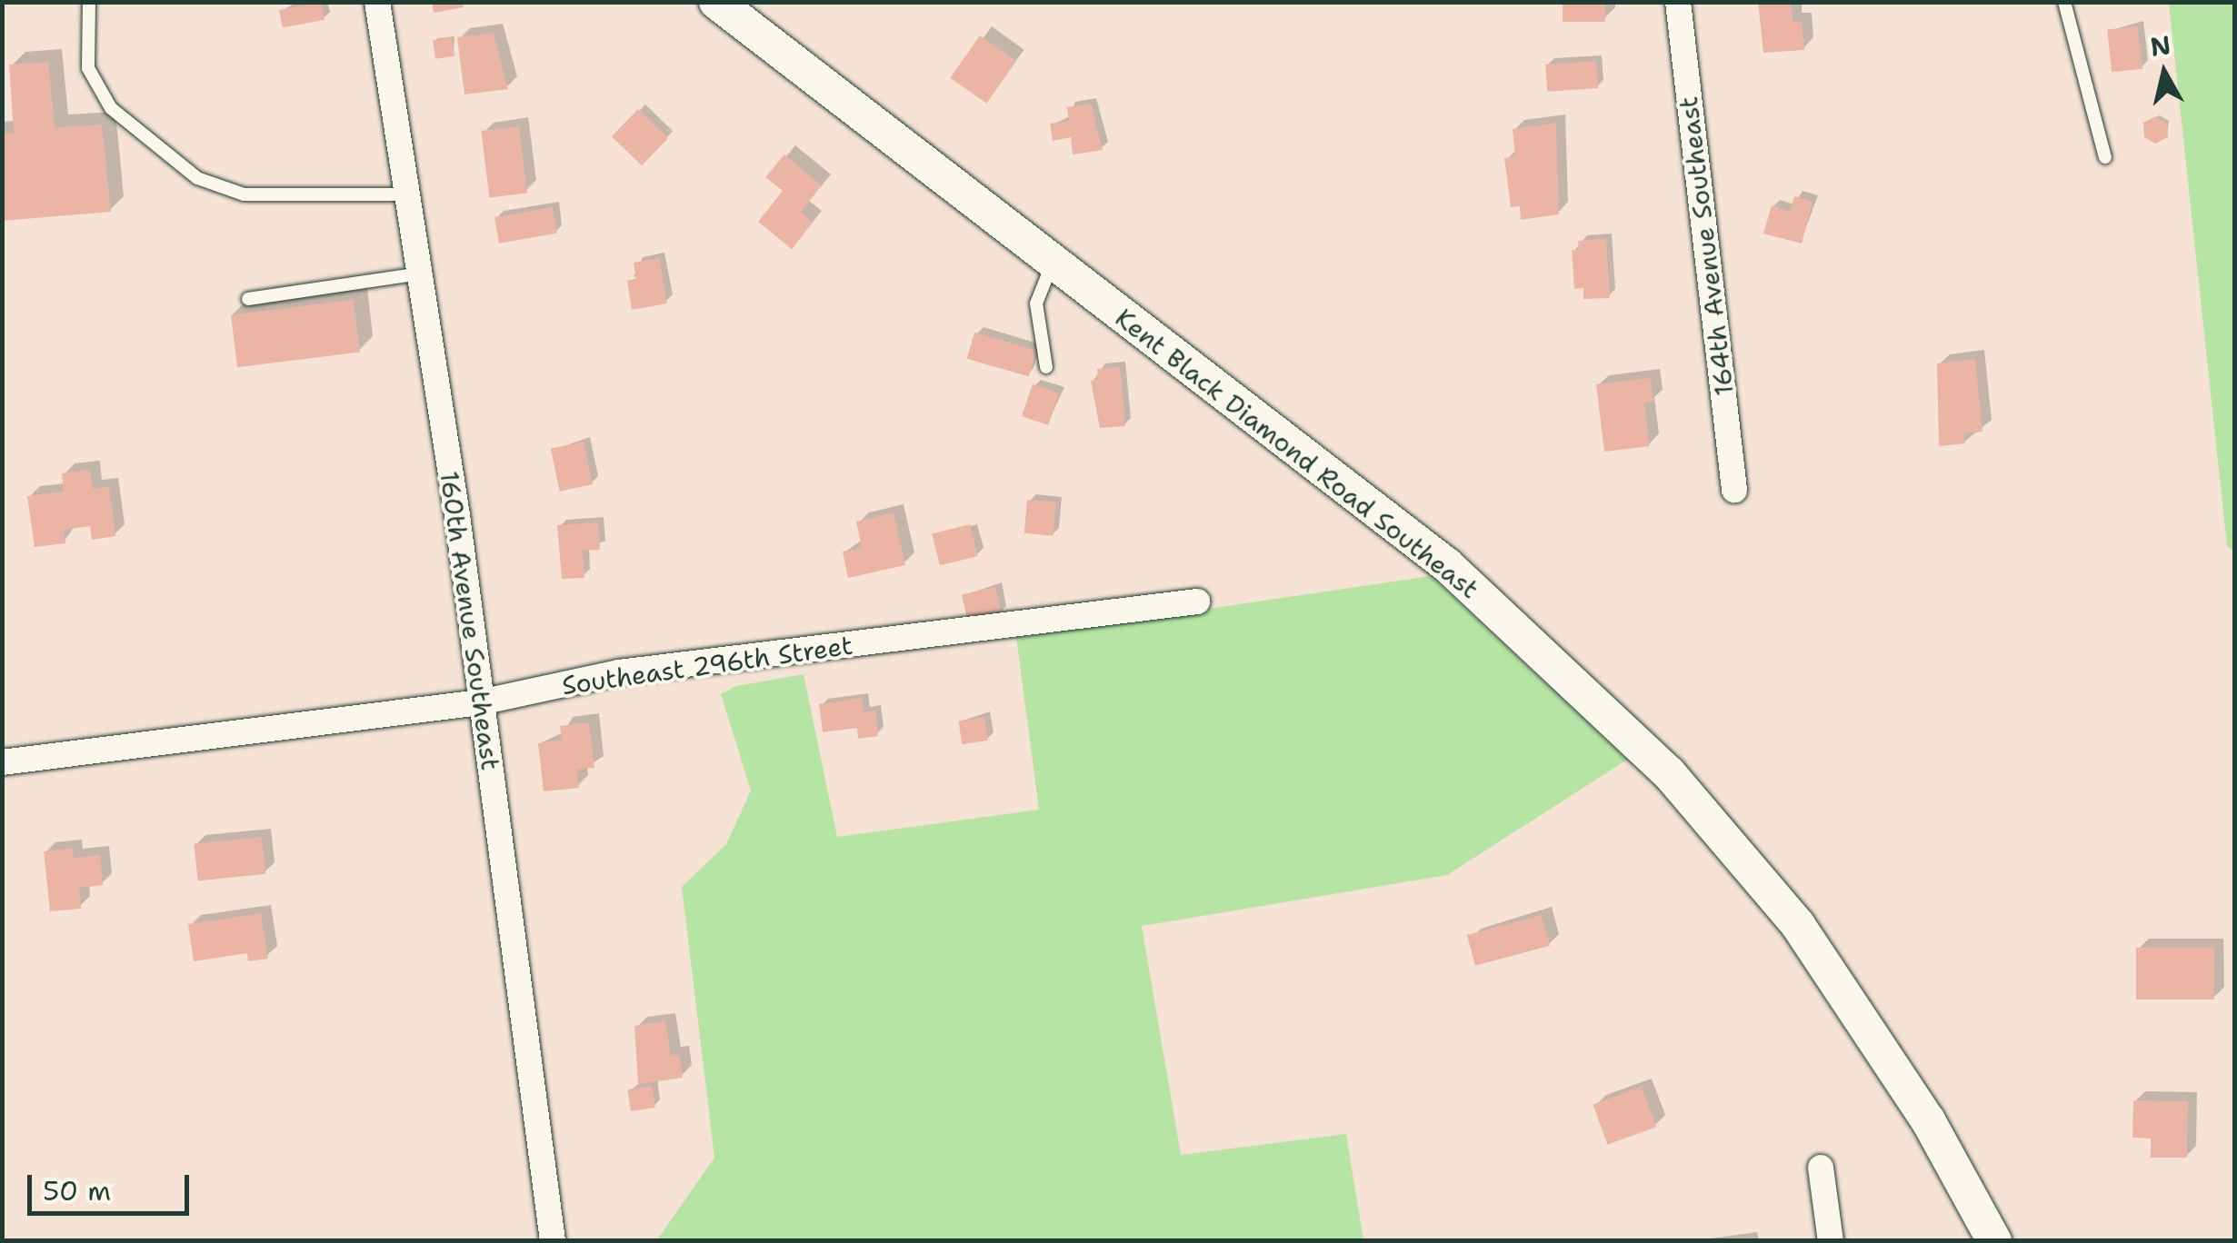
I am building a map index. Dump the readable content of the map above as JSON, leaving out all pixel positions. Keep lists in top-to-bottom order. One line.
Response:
{"streets":{"street":["164th Avenue Southeast","Kent Black Diamond Road Southeast","160th Avenue Southeast","Southeast 296th Street"]},"crossings":[["160th Avenue Southeast","Southeast 296th Street"]],"scale_bar":"50 m","north":"top"}
